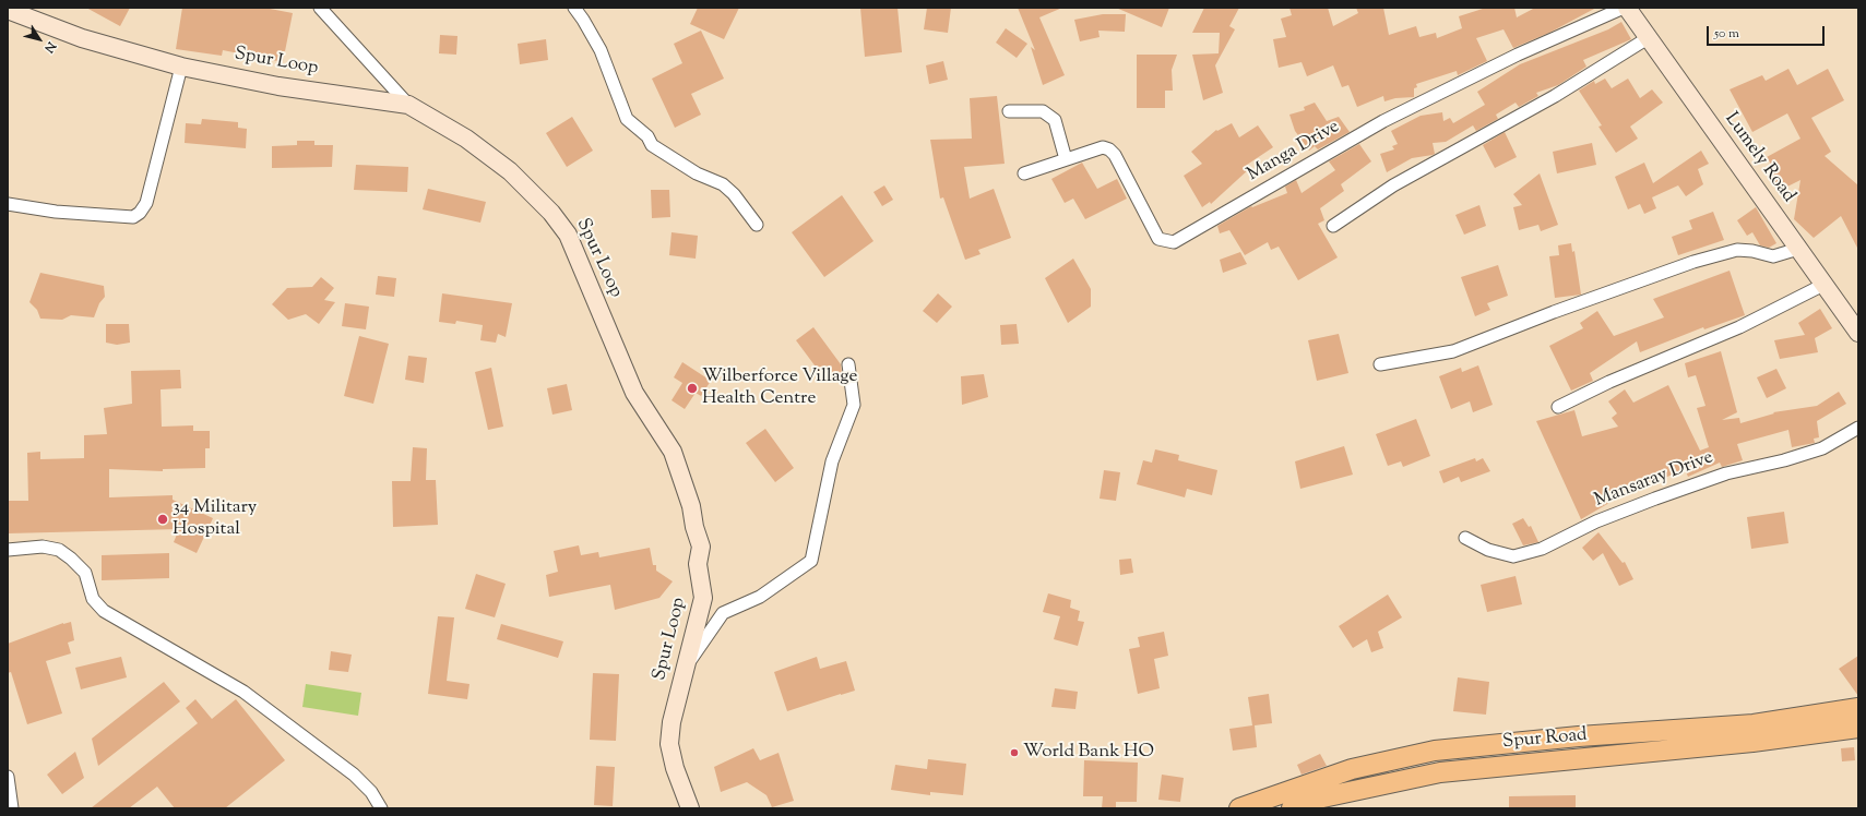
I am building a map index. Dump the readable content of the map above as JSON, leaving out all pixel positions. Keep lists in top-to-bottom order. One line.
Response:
{"streets":{"main road":["Spur Road"],"street":["Spur Loop","Manga Drive","Lumely Road","Mansaray Drive"]},"places":["Wilberforce Village Health Centre","34 Military Hospital","World Bank HO"],"scale_bar":"50 m","north":"bottom right"}
